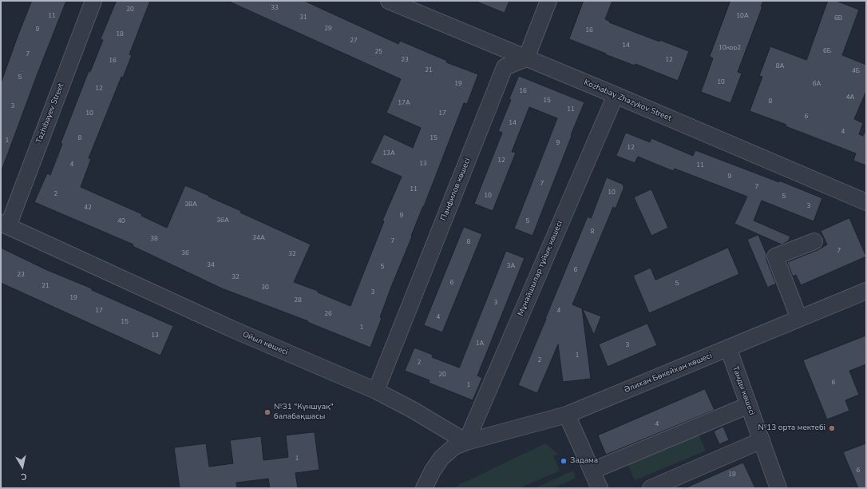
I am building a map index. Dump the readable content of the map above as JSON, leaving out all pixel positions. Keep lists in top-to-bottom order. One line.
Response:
{"streets":{"street":["Kozhabay Zhazykov Street","Tazhibayev Street","Панфилов көшесі","Мұнайшылар тұйық көшесі","Ойыл көшесі","Әлихан Бөкейхан көшесі","Тамды көшесі"]},"crossings":[["Kozhabay Zhazykov Street","Панфилов көшесі"],["Kozhabay Zhazykov Street","Мұнайшылар тұйық көшесі"],["Tazhibayev Street","Ойыл көшесі"],["Панфилов көшесі","Ойыл көшесі"],["Мұнайшылар тұйық көшесі","Ойыл көшесі"],["Мұнайшылар тұйық көшесі","Әлихан Бөкейхан көшесі"],["Ойыл көшесі","Әлихан Бөкейхан көшесі"],["Әлихан Бөкейхан көшесі","Тамды көшесі"]],"places":["№31 \"Күншуақ\" балабақшасы","№13 орта мектебі","Задама"],"house_numbers":["33","20","11","10А","31","6В","29","9","16","18","27","14","10кор2","6Б","25","7","23","12","16","8А","21","4Б","5","10","19","6А","12","16","4А","15","8","17А","3","11","10","17","6","14","4","8","15","1","9","12","13А","12","13","4","11","9","7","7","11","10","2","10","5","38А","3","42","9","36А","40","5","8","34А","38","7","8","7","36","32","34","3А","5","6","23","32","6","5","21","30","3","19","28","3","17","4","26","4","15","1","13","1А","3","1","2","2","20","6","1","4","1","6","19"],"north":"bottom"}
